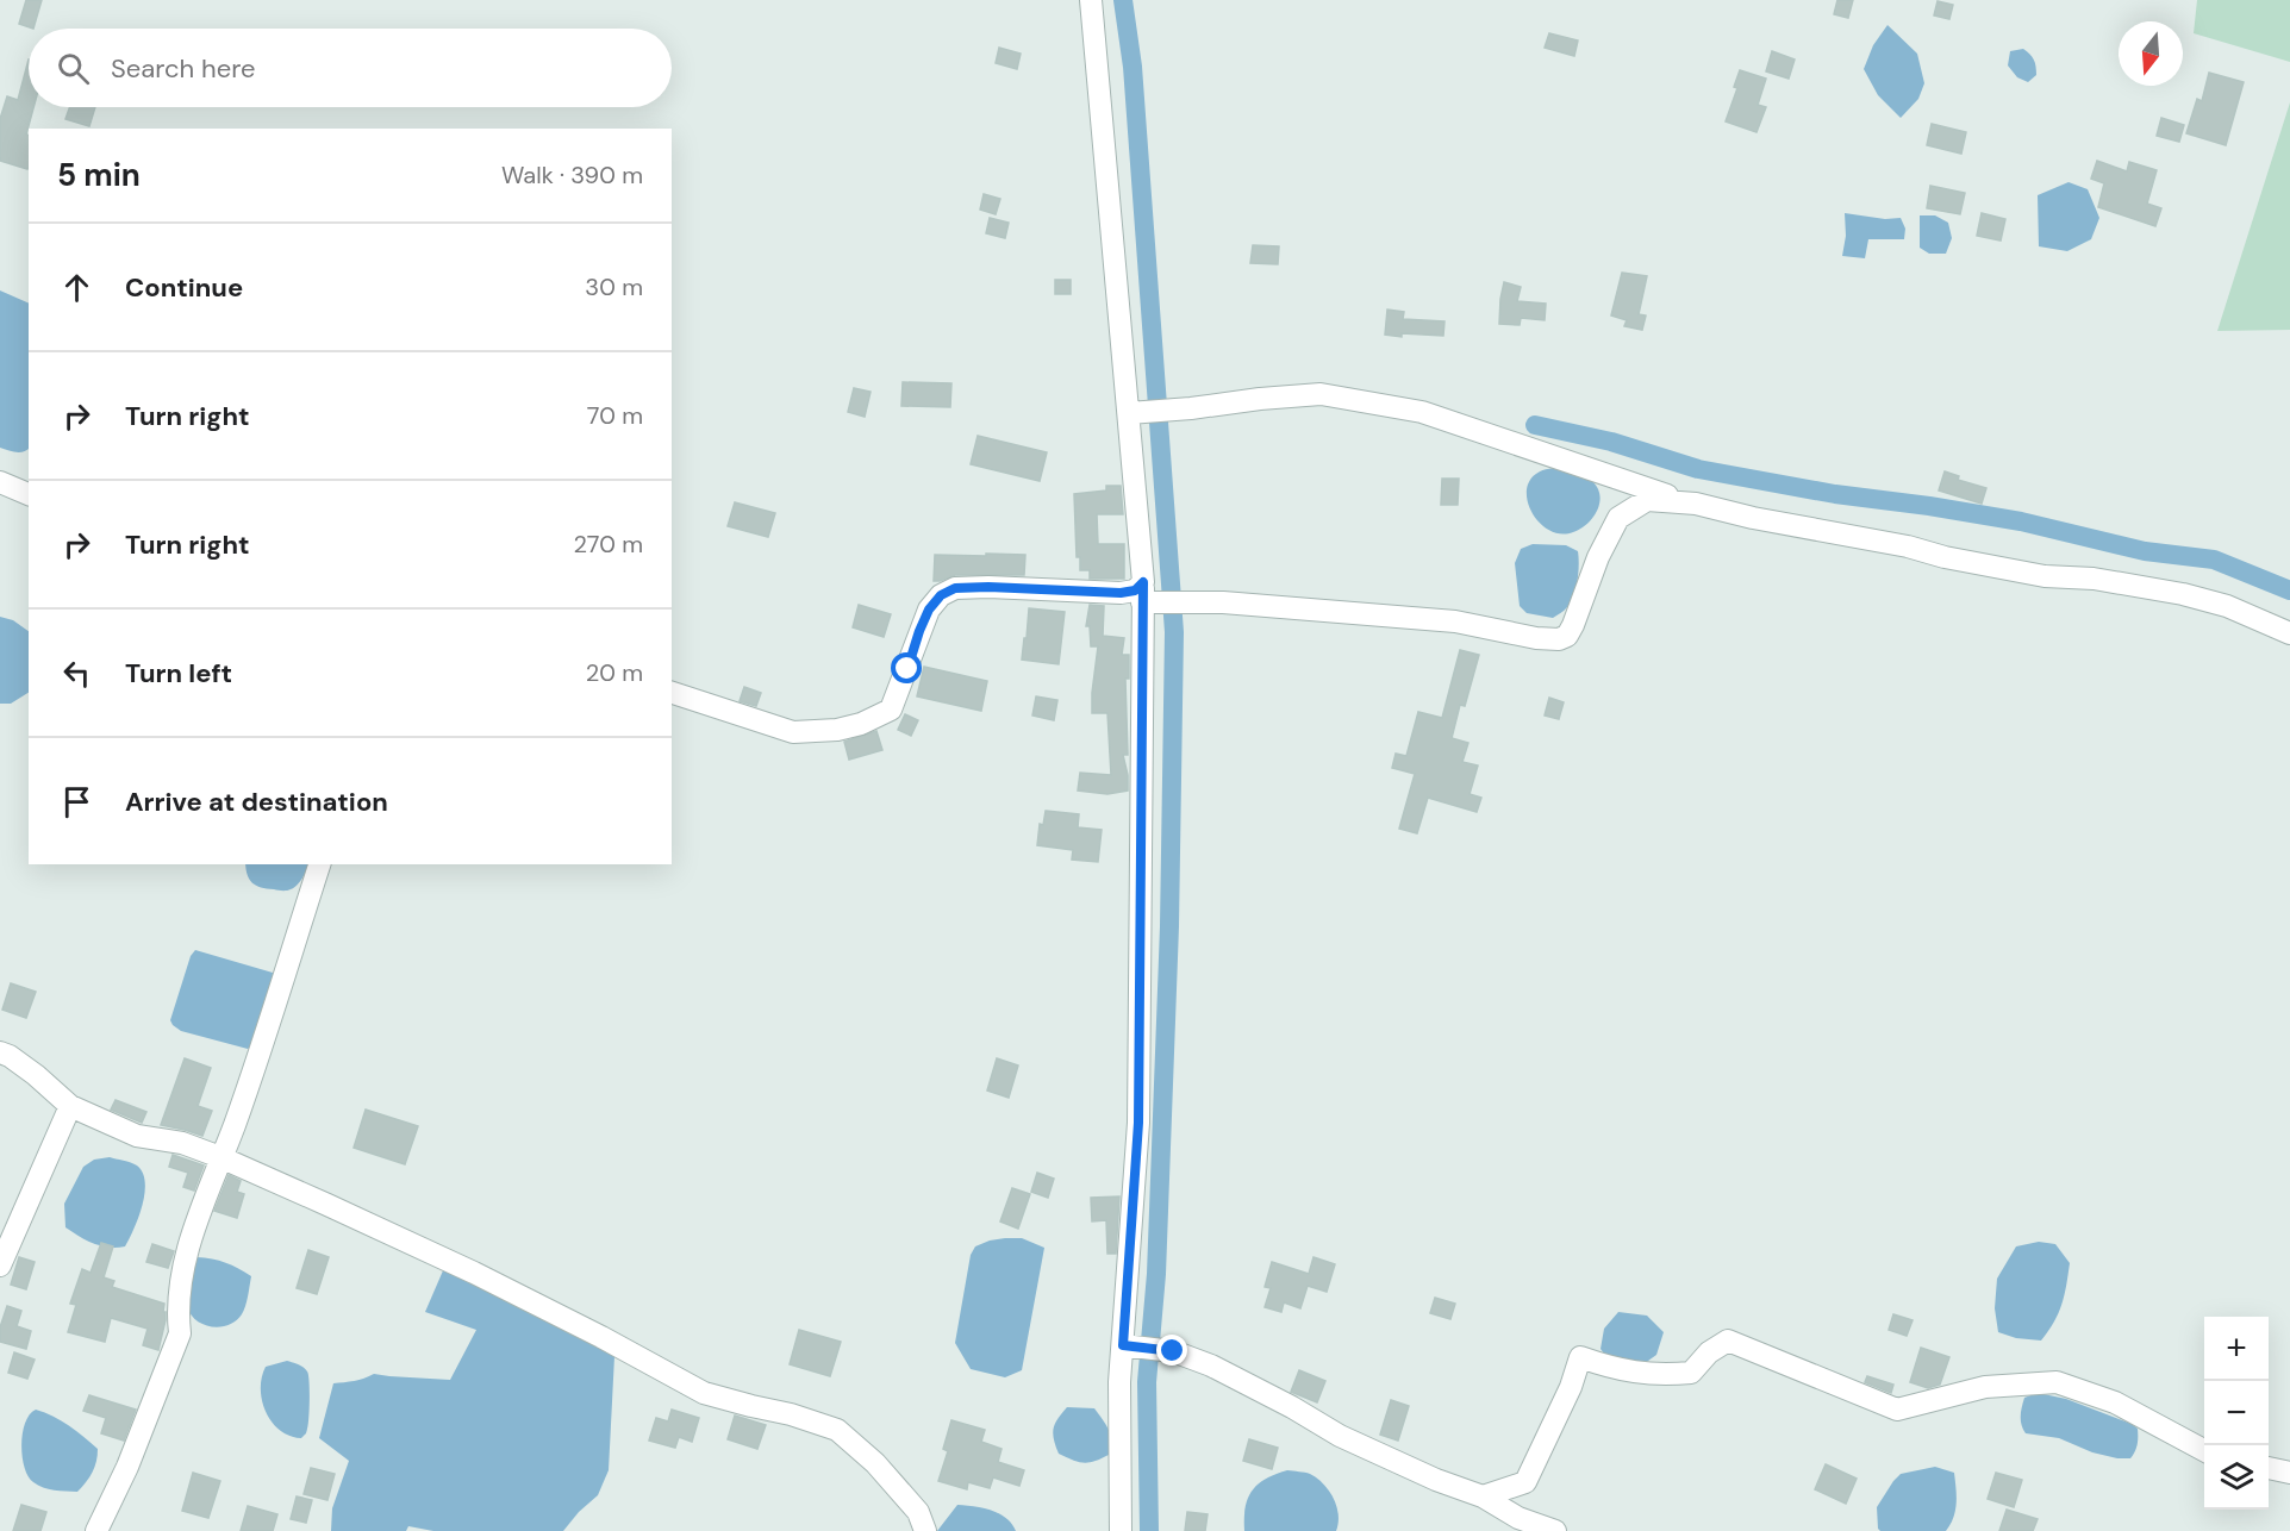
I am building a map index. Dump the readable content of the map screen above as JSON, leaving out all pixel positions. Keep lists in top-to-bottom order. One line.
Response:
{"north":"bottom","page":{"search":"Search here","heading":["5 min","Walk · 390 m"],"list":[["Continue","30 m"],["Turn right","70 m"],["Turn right","270 m"],["Turn left","20 m"],"Arrive at destination"],"map_buttons":["+","−"]}}
